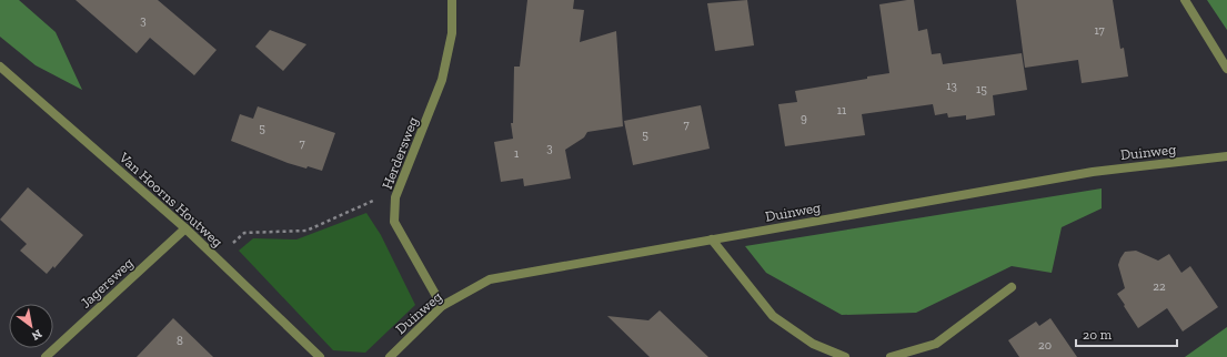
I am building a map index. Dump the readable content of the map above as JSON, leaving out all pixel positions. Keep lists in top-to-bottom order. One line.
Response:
{"streets":{"street":["Duinweg","Herdersweg","Van Hoorns Houtweg","Jagersweg"]},"crossings":[["Duinweg","Herdersweg"],["Van Hoorns Houtweg","Jagersweg"]],"house_numbers":["3","17","13","15","11","9","7","5","5","7","3","1","22","8","20"],"scale_bar":"20 m","north":"bottom right"}
